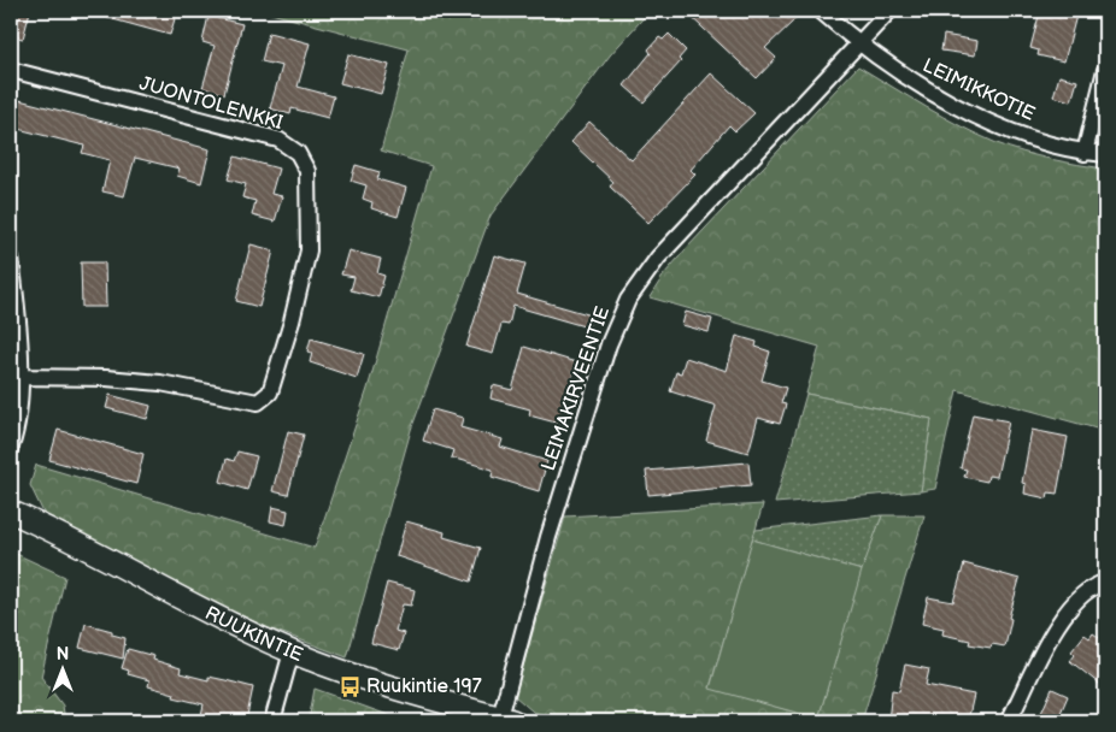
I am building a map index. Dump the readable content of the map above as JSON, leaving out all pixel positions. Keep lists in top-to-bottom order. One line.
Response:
{"streets":{"street":["LEIMIKKOTIE","JUONTOLENKKI","LEIMAKIRVEENTIE","RUUKINTIE"]},"crossings":[["LEIMIKKOTIE","LEIMAKIRVEENTIE"],["LEIMAKIRVEENTIE","RUUKINTIE"]],"places":{"bus stop":["Ruukintie 197"]},"north":"top"}
